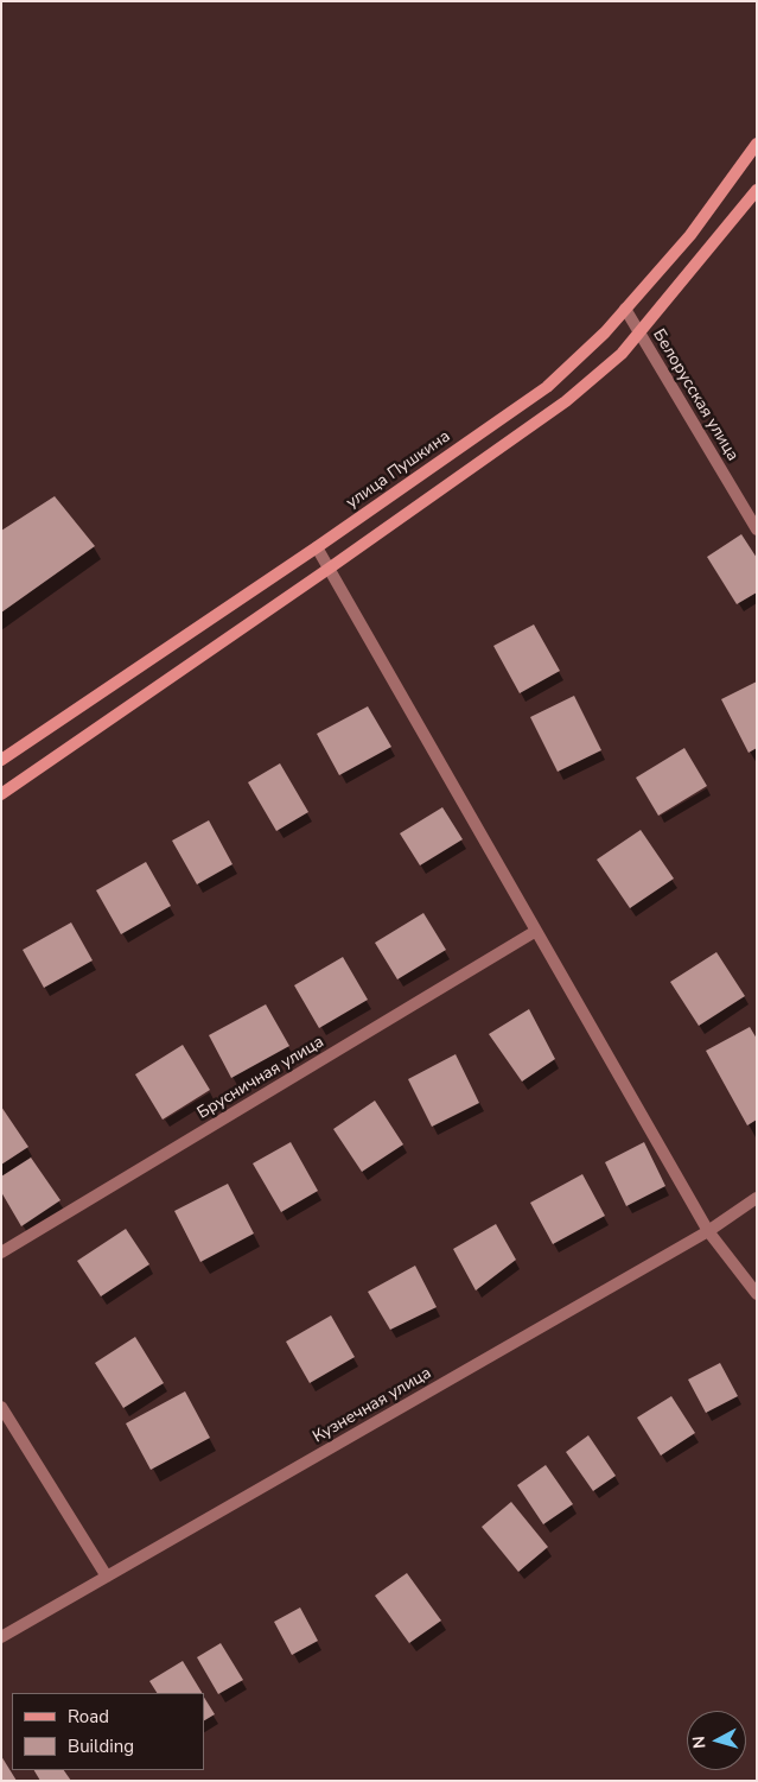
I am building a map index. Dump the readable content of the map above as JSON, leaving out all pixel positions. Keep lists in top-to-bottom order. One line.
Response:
{"streets":{"street":["Белорусская улица","улица Пушкина","Брусничная улица","Кузнечная улица"]},"crossings":[["Белорусская улица","улица Пушкина"]],"legend":["Road","Building"],"north":"left"}
